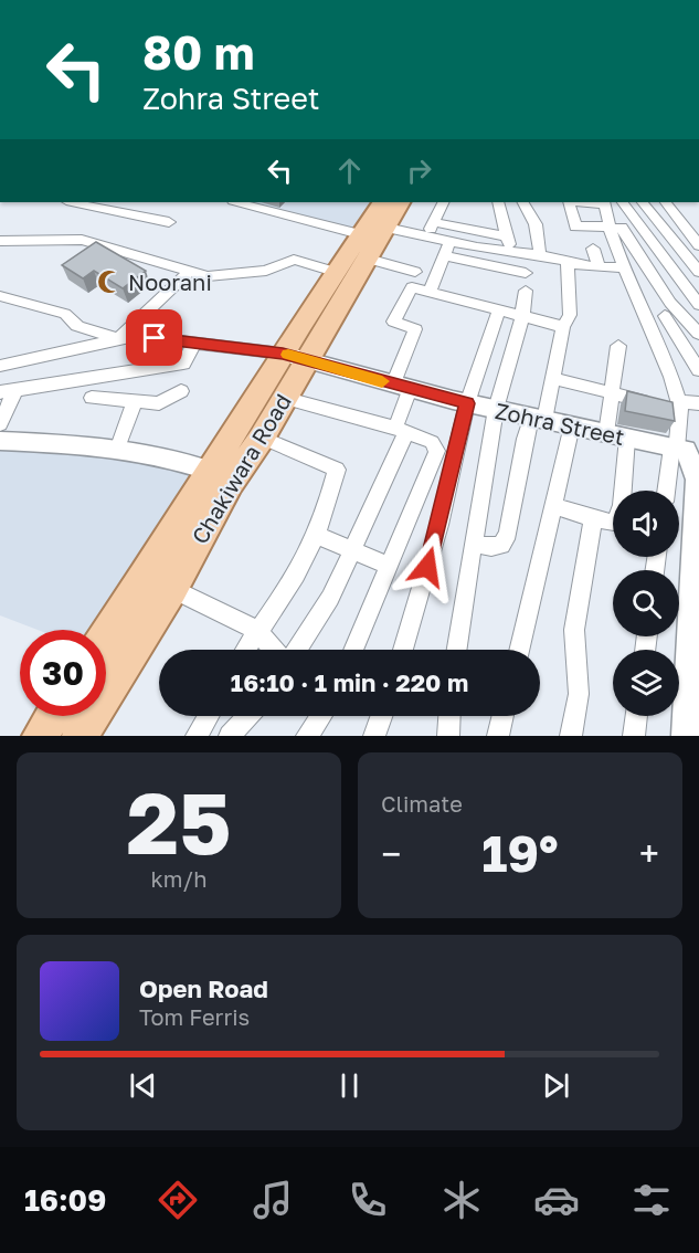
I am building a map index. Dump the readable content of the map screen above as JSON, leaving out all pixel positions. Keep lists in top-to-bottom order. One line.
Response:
{"streets":{"main road":["Chakiwara Road"],"street":["Zohra Street"]},"crossings":[["Zohra Street","Chakiwara Road"]],"places":{"mosque":["Noorani"]},"page":{"turn":["80 m","Zohra Street"],"limit":"30","trip":"16:10 · 1 min · 220 m","tile":[["25","km/h"],"Climate"],"heat":["−","19°","+"],"song":["Open Road","Tom Ferris"],"tabs":"16:09"}}
